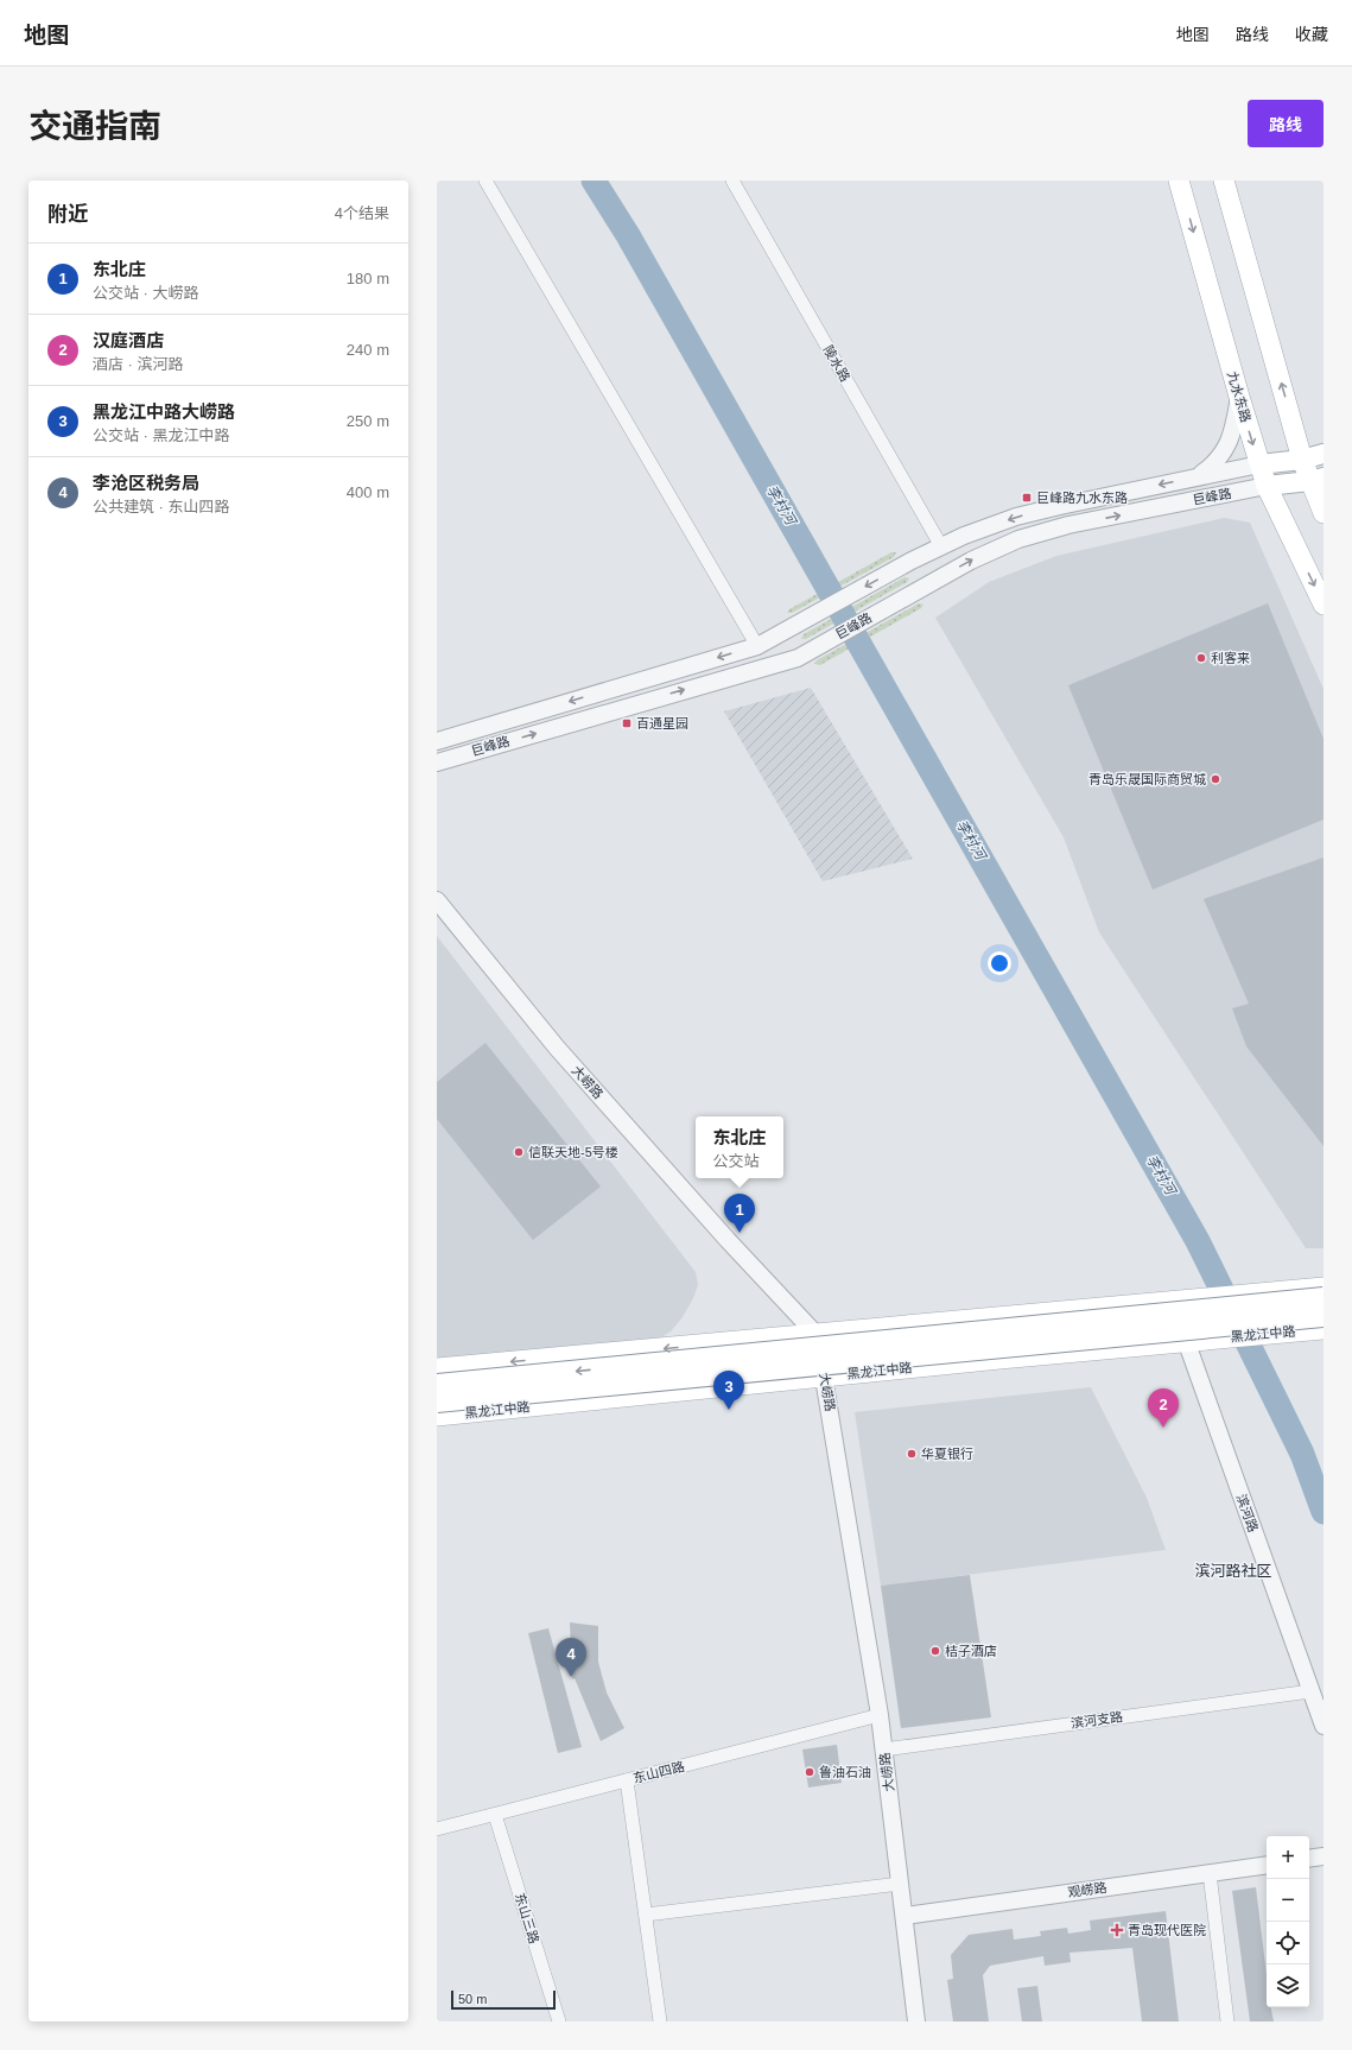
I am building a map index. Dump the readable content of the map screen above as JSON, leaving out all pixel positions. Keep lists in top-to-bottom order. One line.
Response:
{"streets":{"highway":["黑龙江中路"],"main road":["九水东路"],"street":["陵水路","巨峰路","大崂路","滨河路","滨河支路","东山四路","观崂路","东山三路"]},"crossings":[["陵水路","巨峰路"],["九水东路","巨峰路"],["大崂路","黑龙江中路"],["大崂路","滨河支路"],["大崂路","东山四路"],["大崂路","观崂路"],["黑龙江中路","滨河路"],["滨河路","滨河支路"],["东山四路","东山三路"]],"districts":["滨河路社区"],"water":["李村河"],"places":{"transit":["巨峰路九水东路","百通星园"],"other":["利客来","青岛乐晟国际商贸城","信联天地-5号楼","华夏银行","桔子酒店","鲁油石油"],"health":["青岛现代医院"]},"scale_bar":"50 m","page":{"header":"地图","nav":["地图","路线","收藏"],"title":"交通指南","buttons":"路线","heading":["附近","4个结果"],"list":[{"mark":"1","name":"东北庄","note":"公交站 · 大崂路","value":"180 m"},{"mark":"2","name":"汉庭酒店","note":"酒店 · 滨河路","value":"240 m"},{"mark":"3","name":"黑龙江中路大崂路","note":"公交站 · 黑龙江中路","value":"250 m"},{"mark":"4","name":"李沧区税务局","note":"公共建筑 · 东山四路","value":"400 m"}],"popup":["东北庄","公交站"],"pins":["1","3","2","4"],"map_buttons":["+","−"],"scale":"50 m"}}
